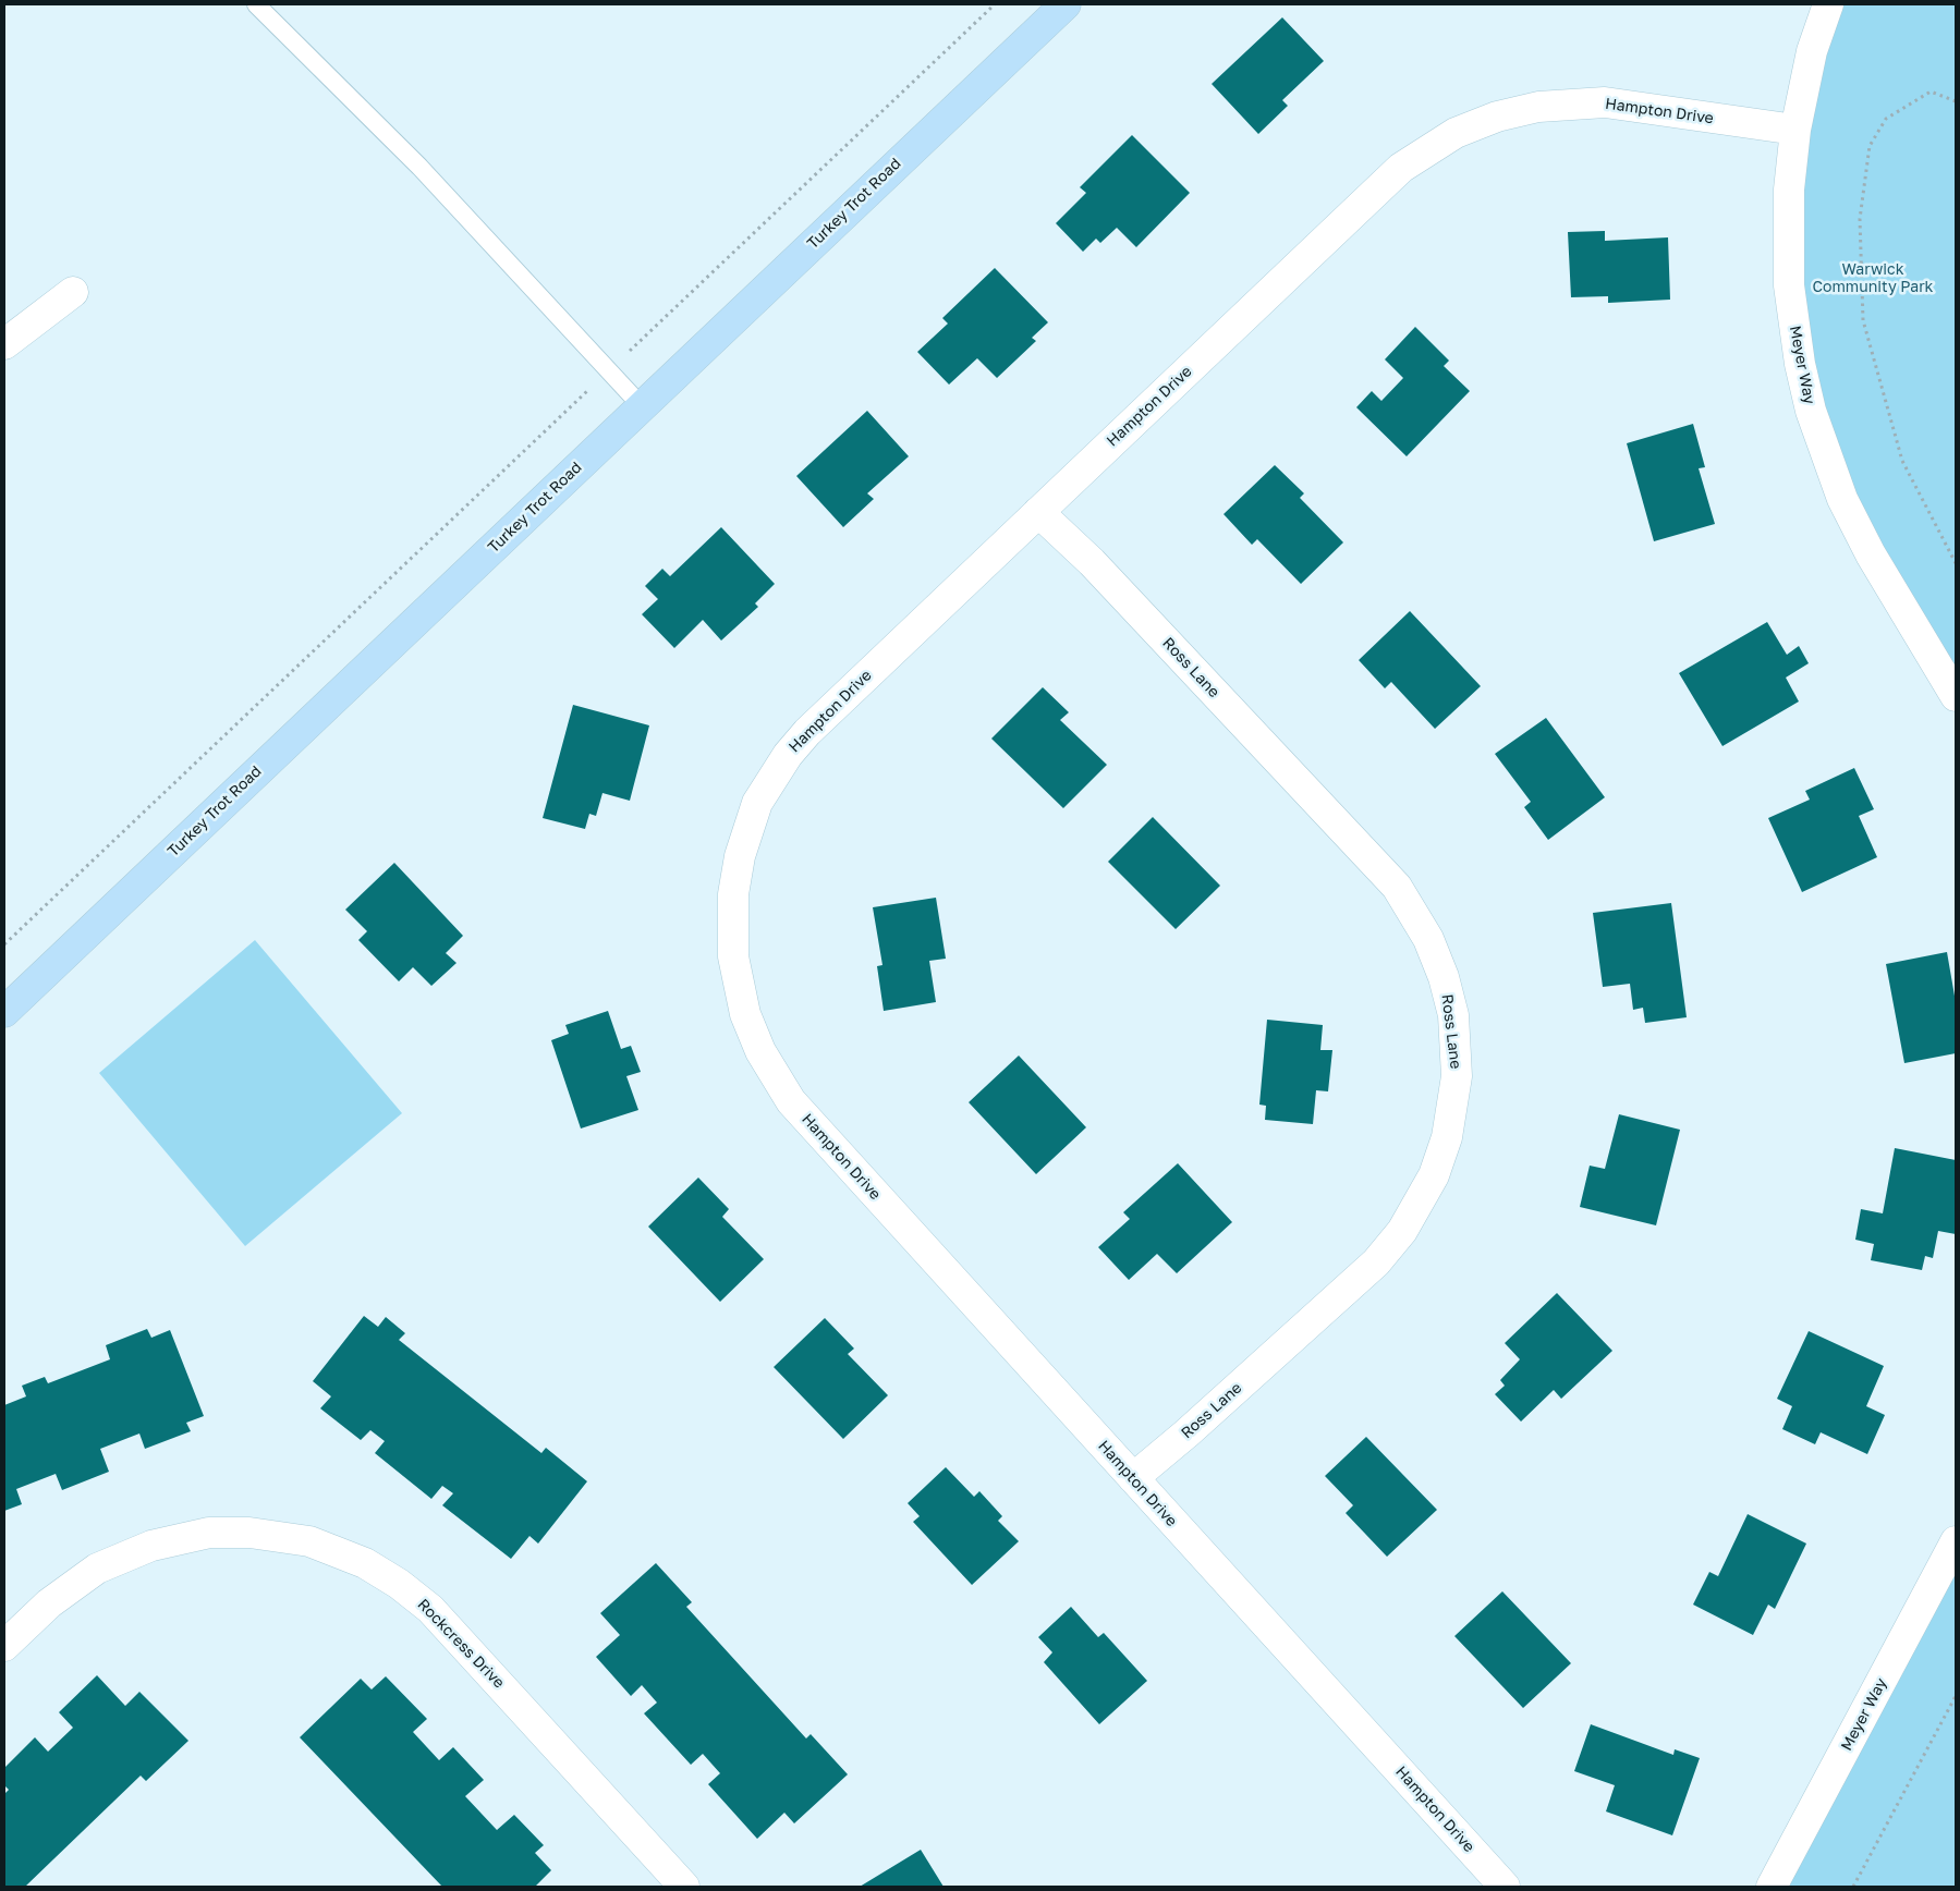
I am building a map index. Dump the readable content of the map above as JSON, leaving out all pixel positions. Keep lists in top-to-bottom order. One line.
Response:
{"streets":{"street":["Hampton Drive","Turkey Trot Road","Meyer Way","Ross Lane","Rockcress Drive"]},"crossings":[["Hampton Drive","Meyer Way"],["Hampton Drive","Ross Lane"]],"parks":["Warwick Community Park"]}
